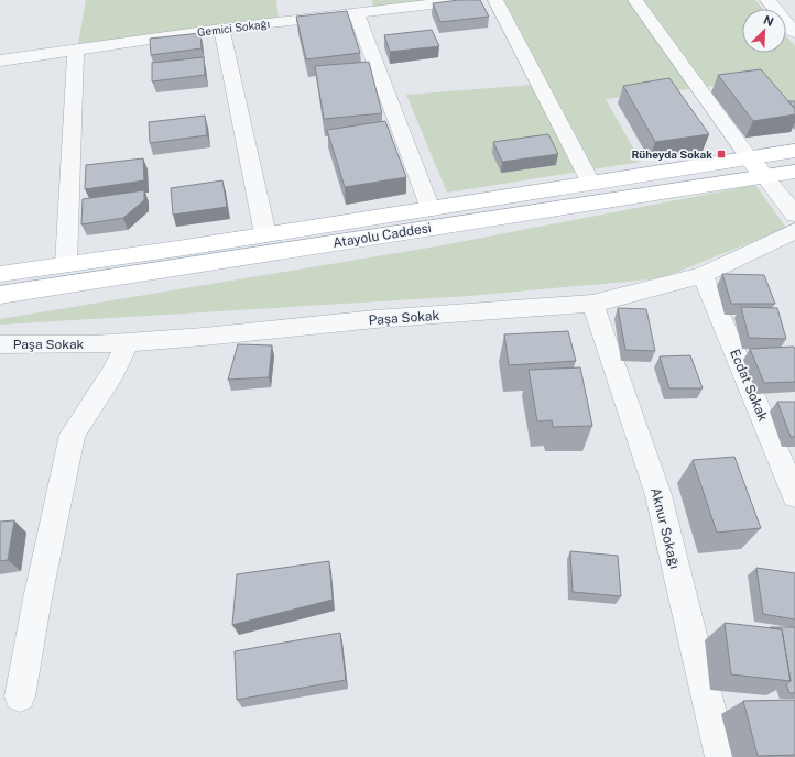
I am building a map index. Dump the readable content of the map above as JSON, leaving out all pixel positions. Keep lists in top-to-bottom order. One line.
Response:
{"streets":{"main road":["Atayolu Caddesi"],"street":["Gemici Sokağı","Paşa Sokak","Ecdat Sokak","Aknur Sokağı"]},"crossings":[["Paşa Sokak","Ecdat Sokak"],["Paşa Sokak","Aknur Sokağı"]],"places":{"transit":["Rüheyda Sokak"]},"north":"top right"}
